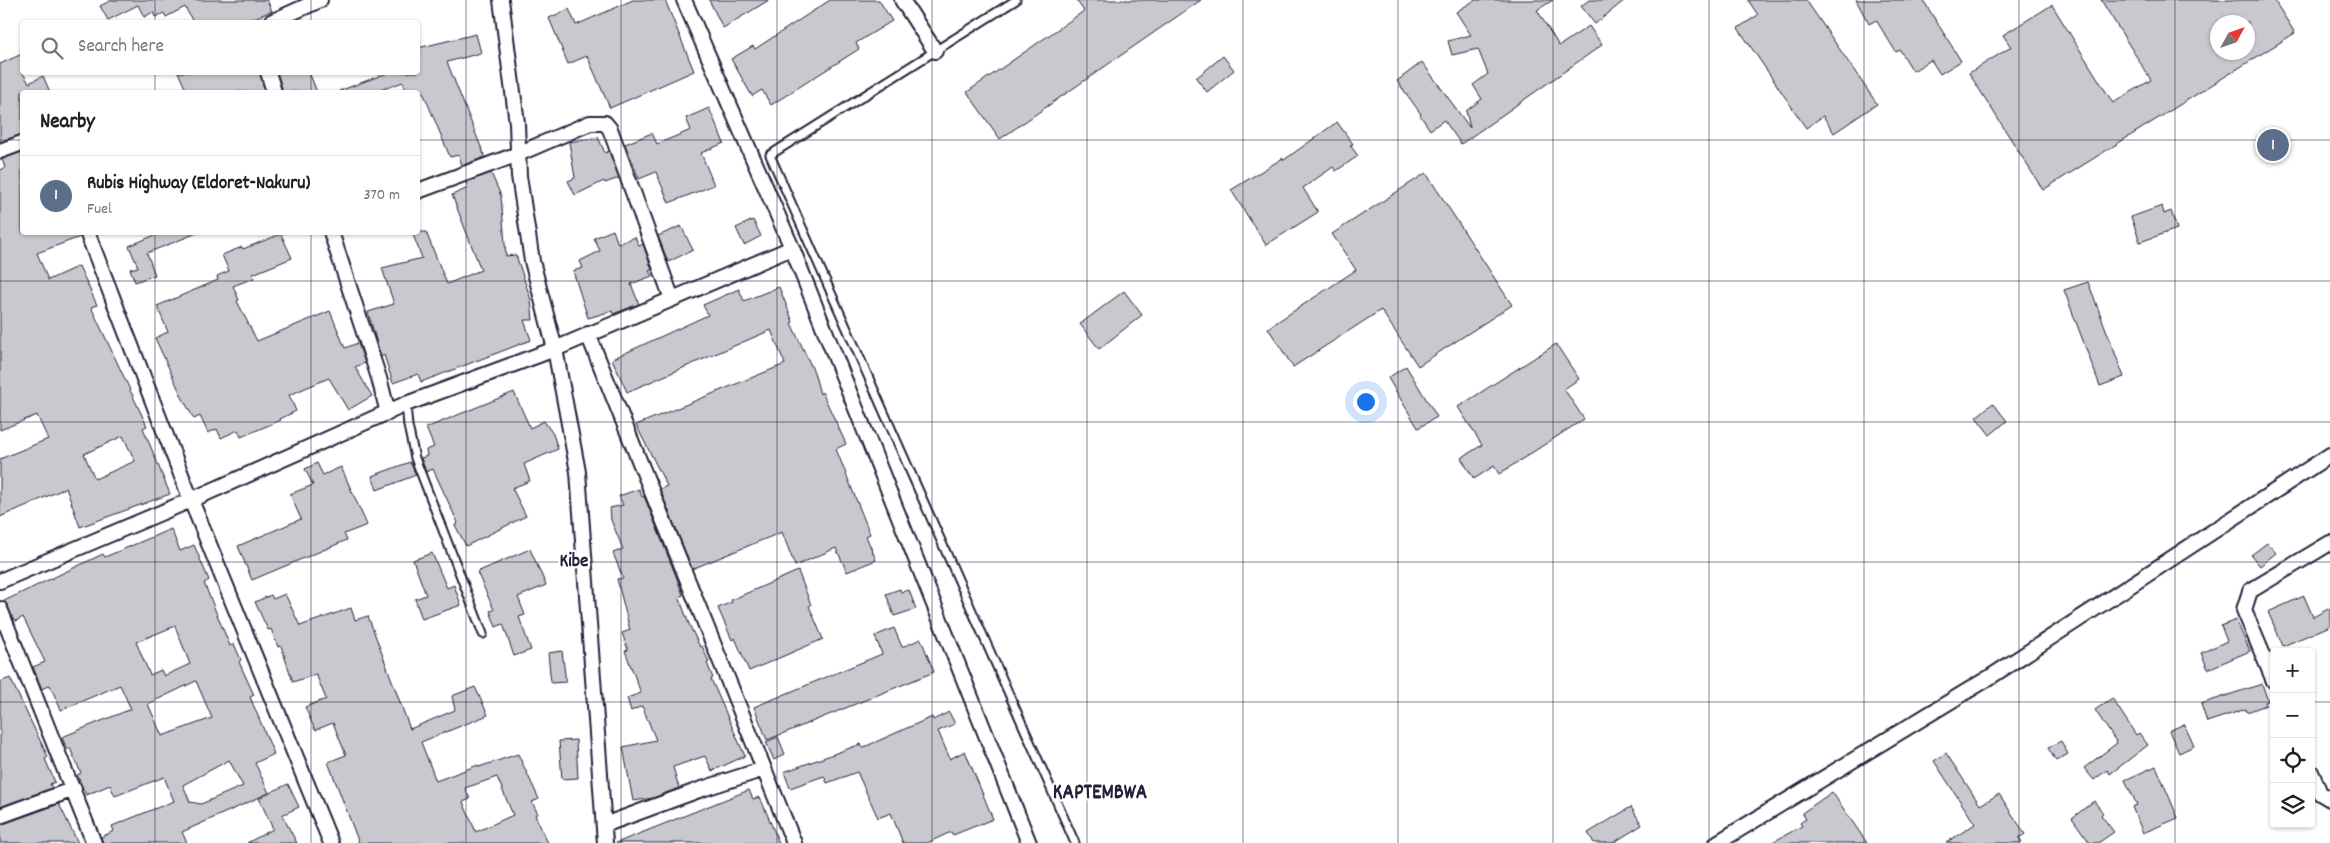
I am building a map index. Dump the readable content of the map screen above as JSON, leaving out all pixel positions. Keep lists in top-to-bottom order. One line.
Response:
{"districts":["Kibe","KAPTEMBWA"],"north":"top right","page":{"search":"Search here","heading":"Nearby","pins":"1","list":[{"mark":"1","name":"Rubis Highway (Eldoret-Nakuru)","note":"Fuel","value":"370 m"}],"map_buttons":["+","−"]}}
